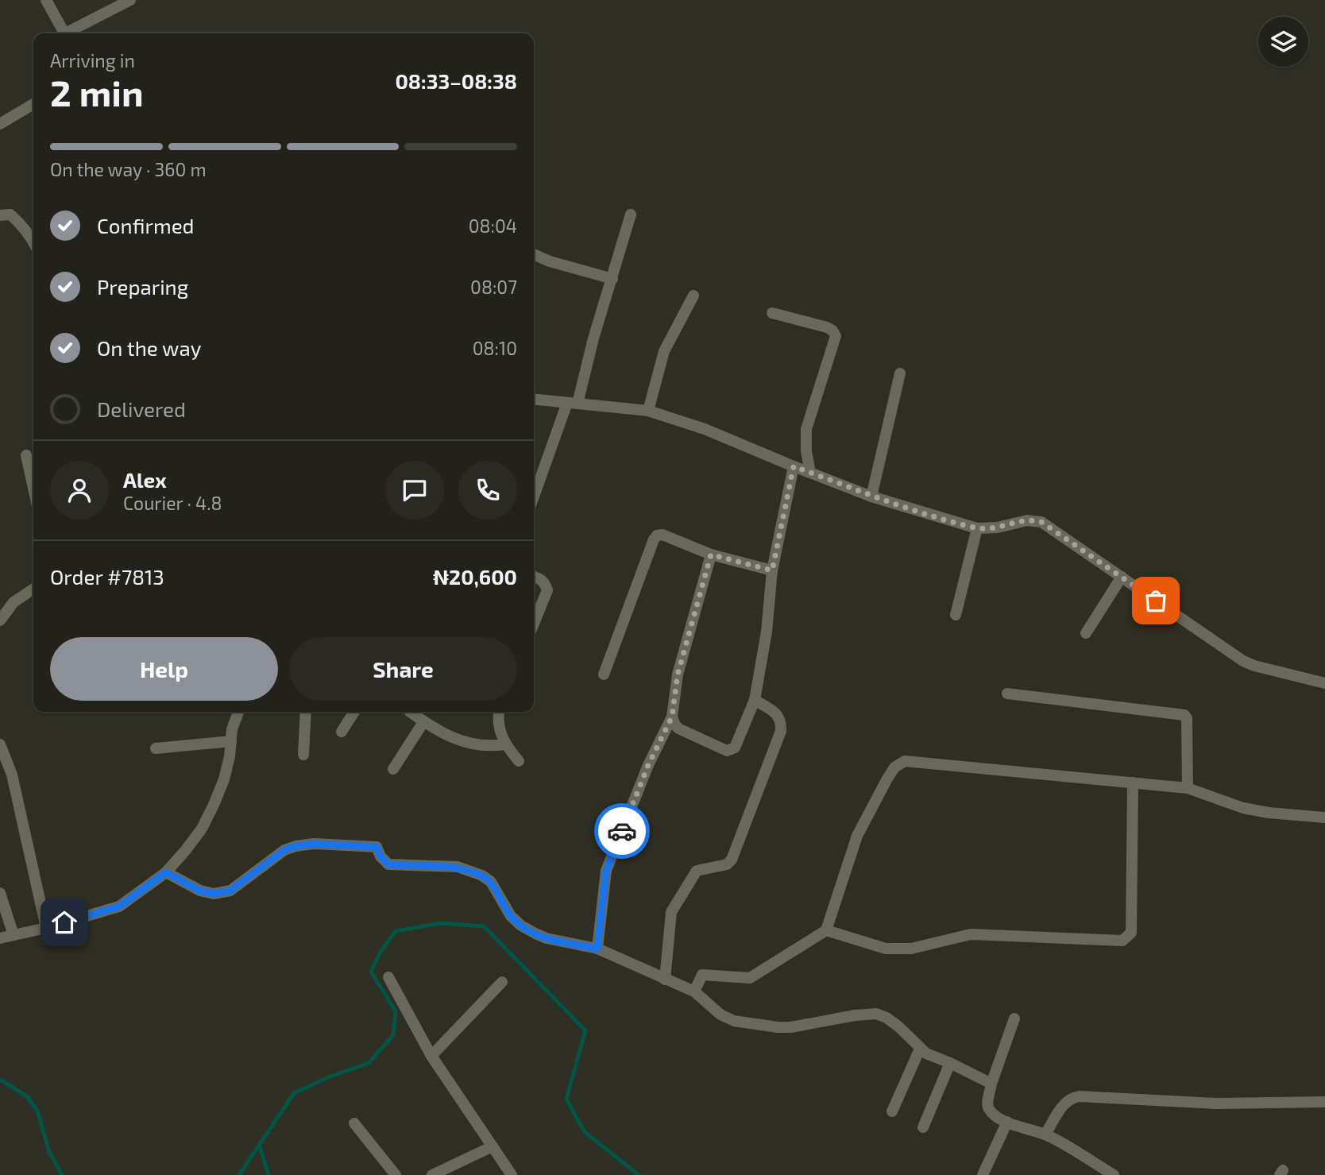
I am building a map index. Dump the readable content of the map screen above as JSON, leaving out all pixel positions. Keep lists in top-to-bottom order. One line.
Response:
{"page":{"heading":["2 min","Arriving in","08:33–08:38"],"panel":["Alex","Courier · 4.8","Order #7813","₦20,600"],"bar":"On the way · 360 m","list":[["Confirmed","08:04"],["Preparing","08:07"],["On the way","08:10"],"Delivered"],"buttons":["Help","Share"]}}
